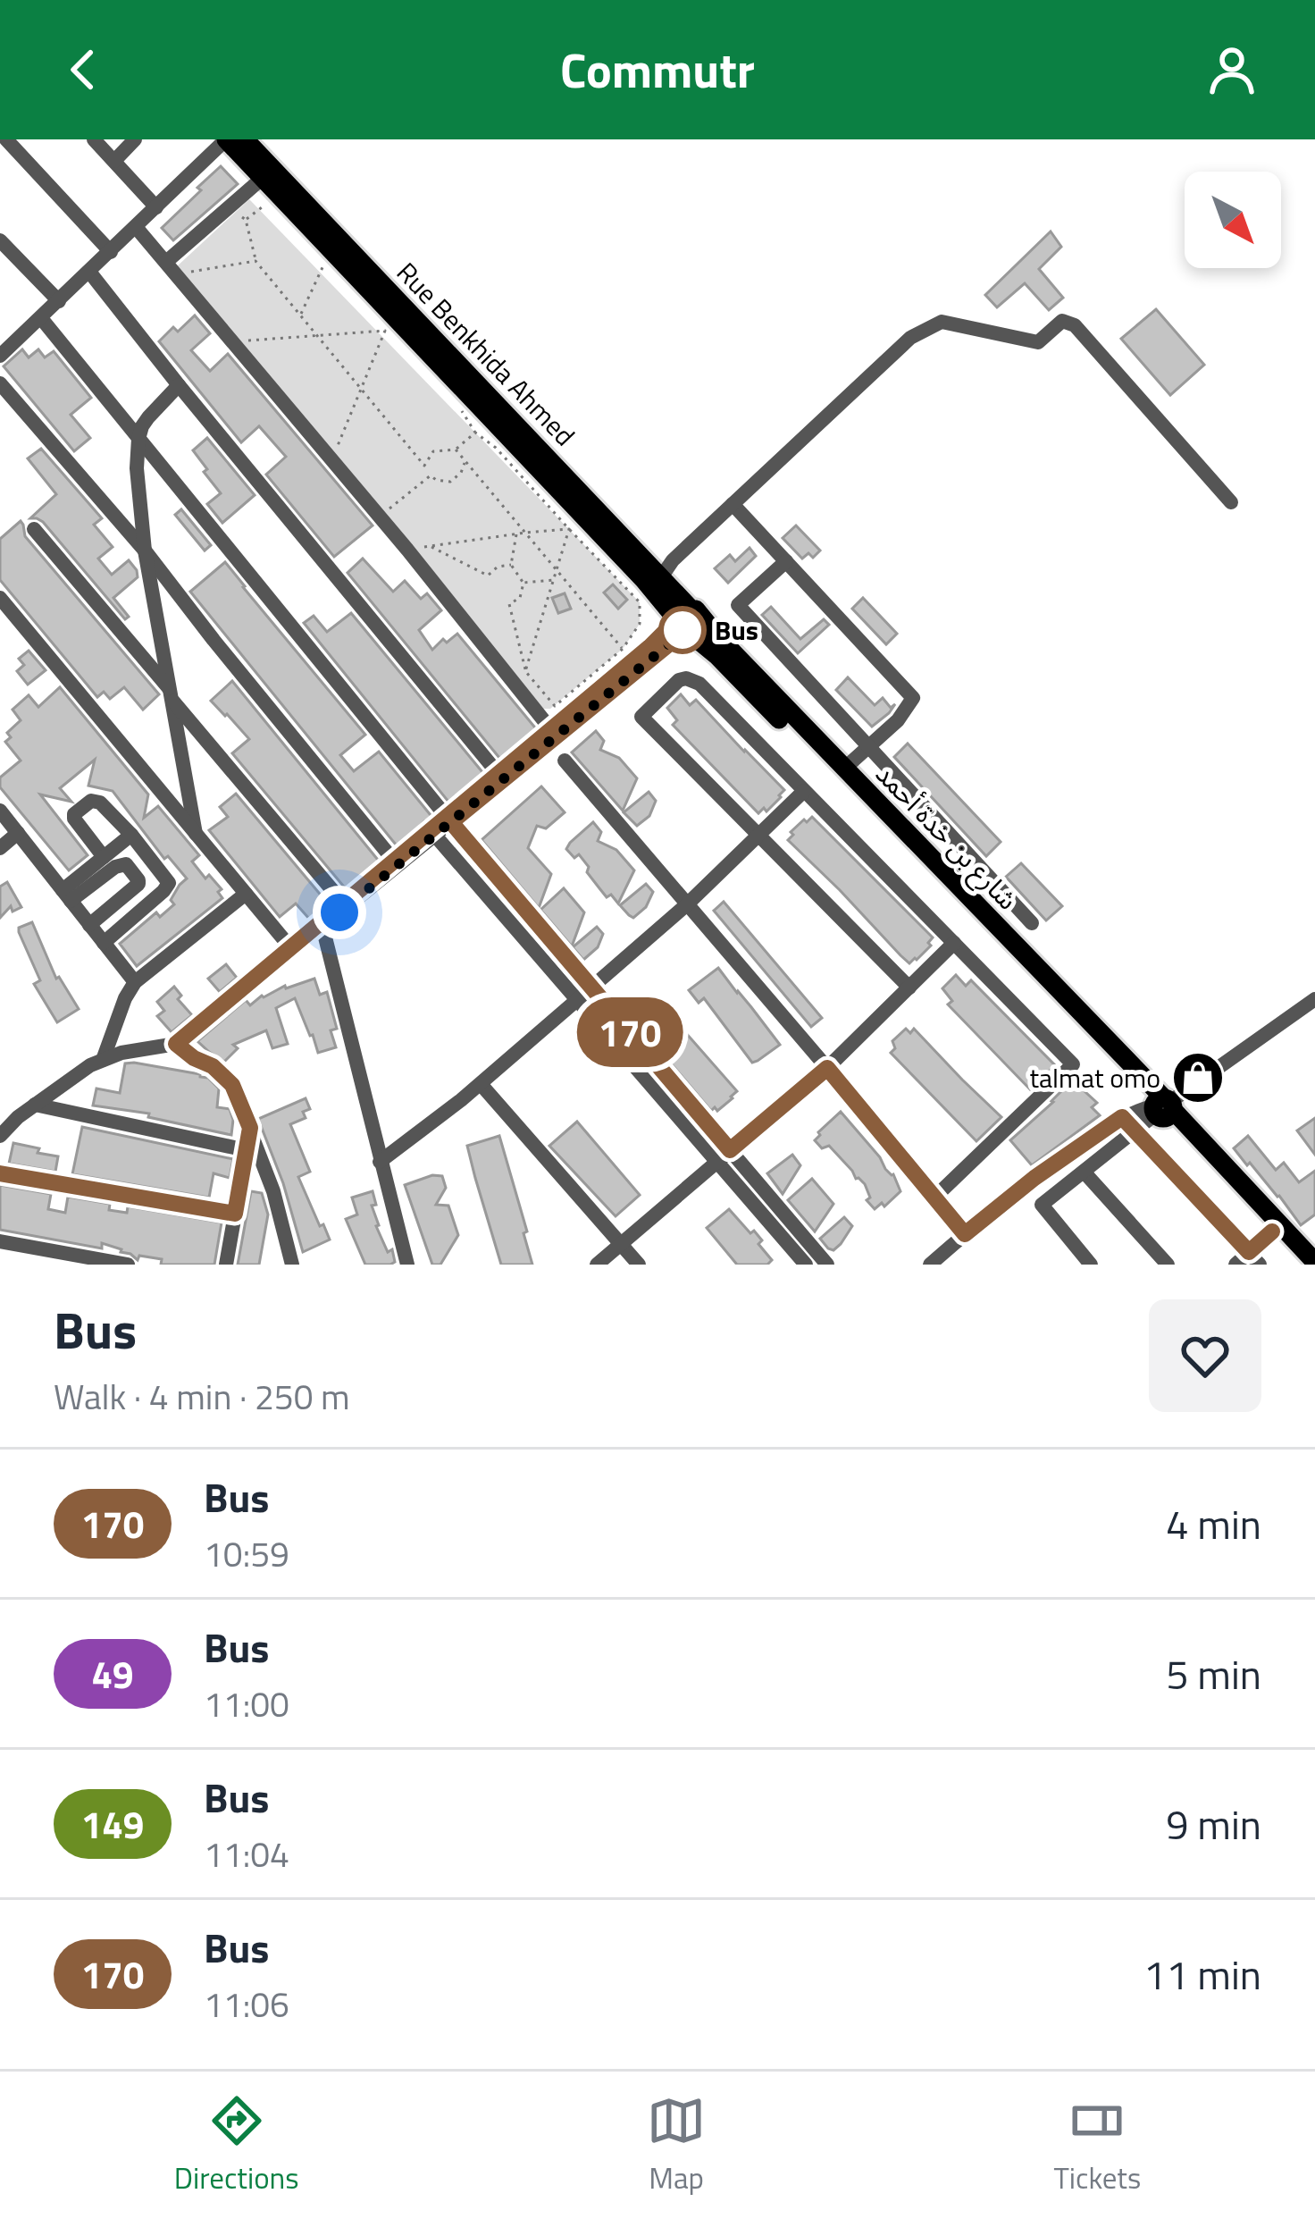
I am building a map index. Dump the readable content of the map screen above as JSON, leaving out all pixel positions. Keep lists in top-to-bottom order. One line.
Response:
{"streets":{"main road":["Rue Benkhida Ahmed","شارع بن خدة أحمد"]},"crossings":[["Rue Benkhida Ahmed","شارع بن خدة أحمد"]],"places":{"other":["Bus"],"shop":["talmat omo"]},"lines":["bus line 170"],"north":"bottom right","page":{"header":"Commutr","on_map":"170","heading":["Bus","Walk · 4 min · 250 m"],"list":[{"mark":"170","name":"Bus","note":"10:59","value":"4 min"},{"mark":"49","name":"Bus","note":"11:00","value":"5 min"},{"mark":"149","name":"Bus","note":"11:04","value":"9 min"},{"mark":"170","name":"Bus","note":"11:06","value":"11 min"}],"tabs":["Directions","Map","Tickets"]}}
